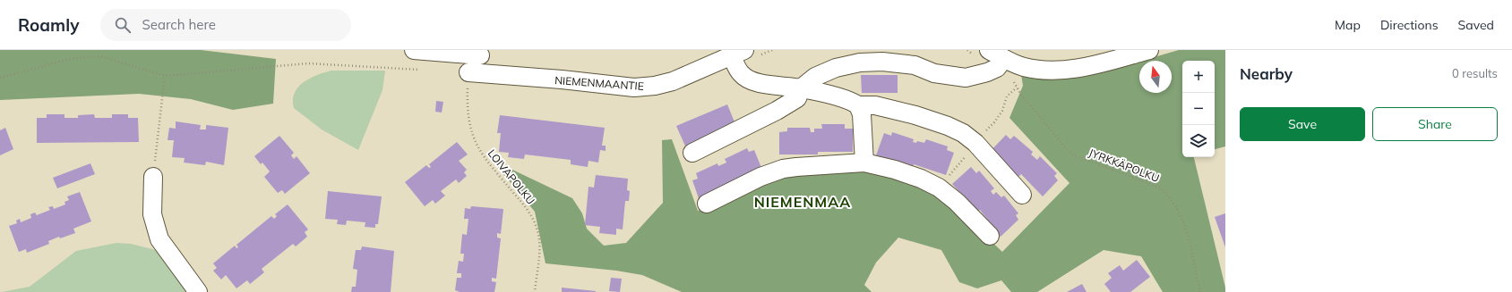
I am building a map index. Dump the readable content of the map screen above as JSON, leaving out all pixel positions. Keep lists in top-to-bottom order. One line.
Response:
{"streets":{"street":["NIEMENMAANTIE"],"path":["JYRKKÄPOLKU","LOIVAPOLKU"]},"crossings":[["NIEMENMAANTIE","LOIVAPOLKU"]],"districts":["NIEMENMAA"],"north":"top","page":{"header":"Roamly","search":"Search here","nav":["Map","Directions","Saved"],"heading":["Nearby","0 results"],"map_buttons":["+","−"],"buttons":["Save","Share"]}}
